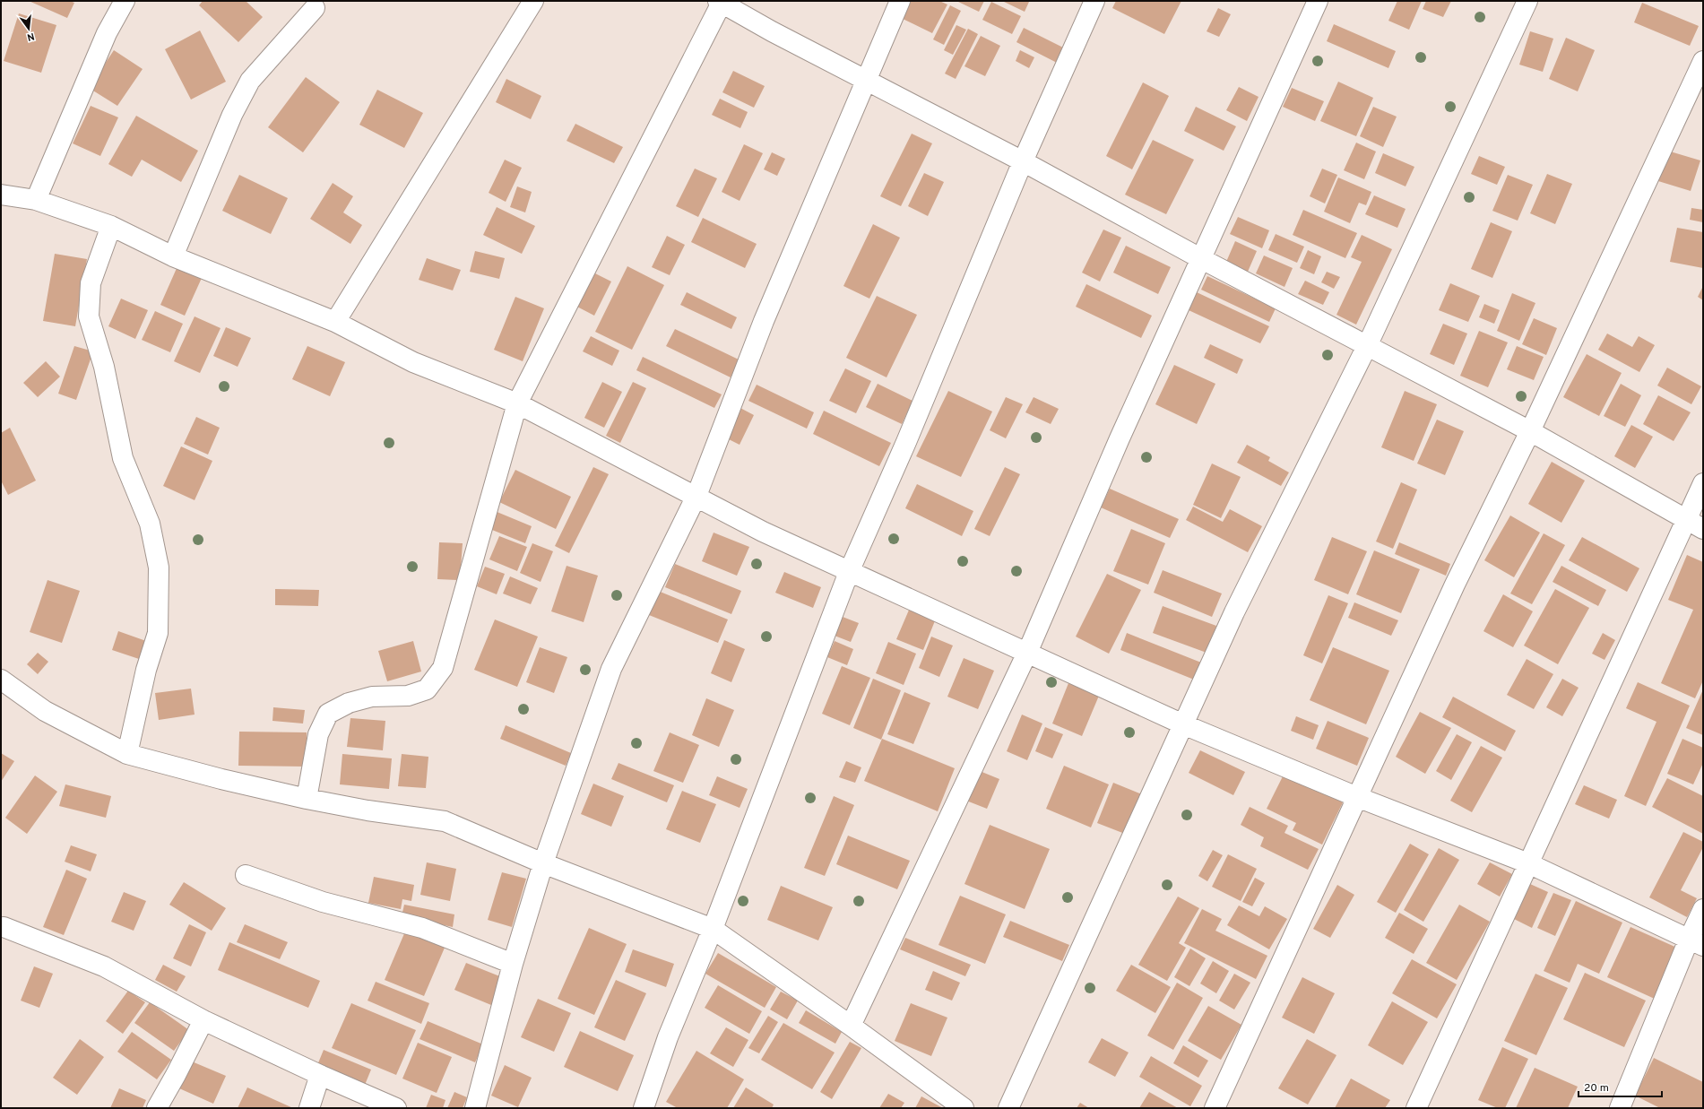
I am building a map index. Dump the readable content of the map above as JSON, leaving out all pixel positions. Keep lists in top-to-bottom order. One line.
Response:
{"scale_bar":"20 m","north":"bottom"}
